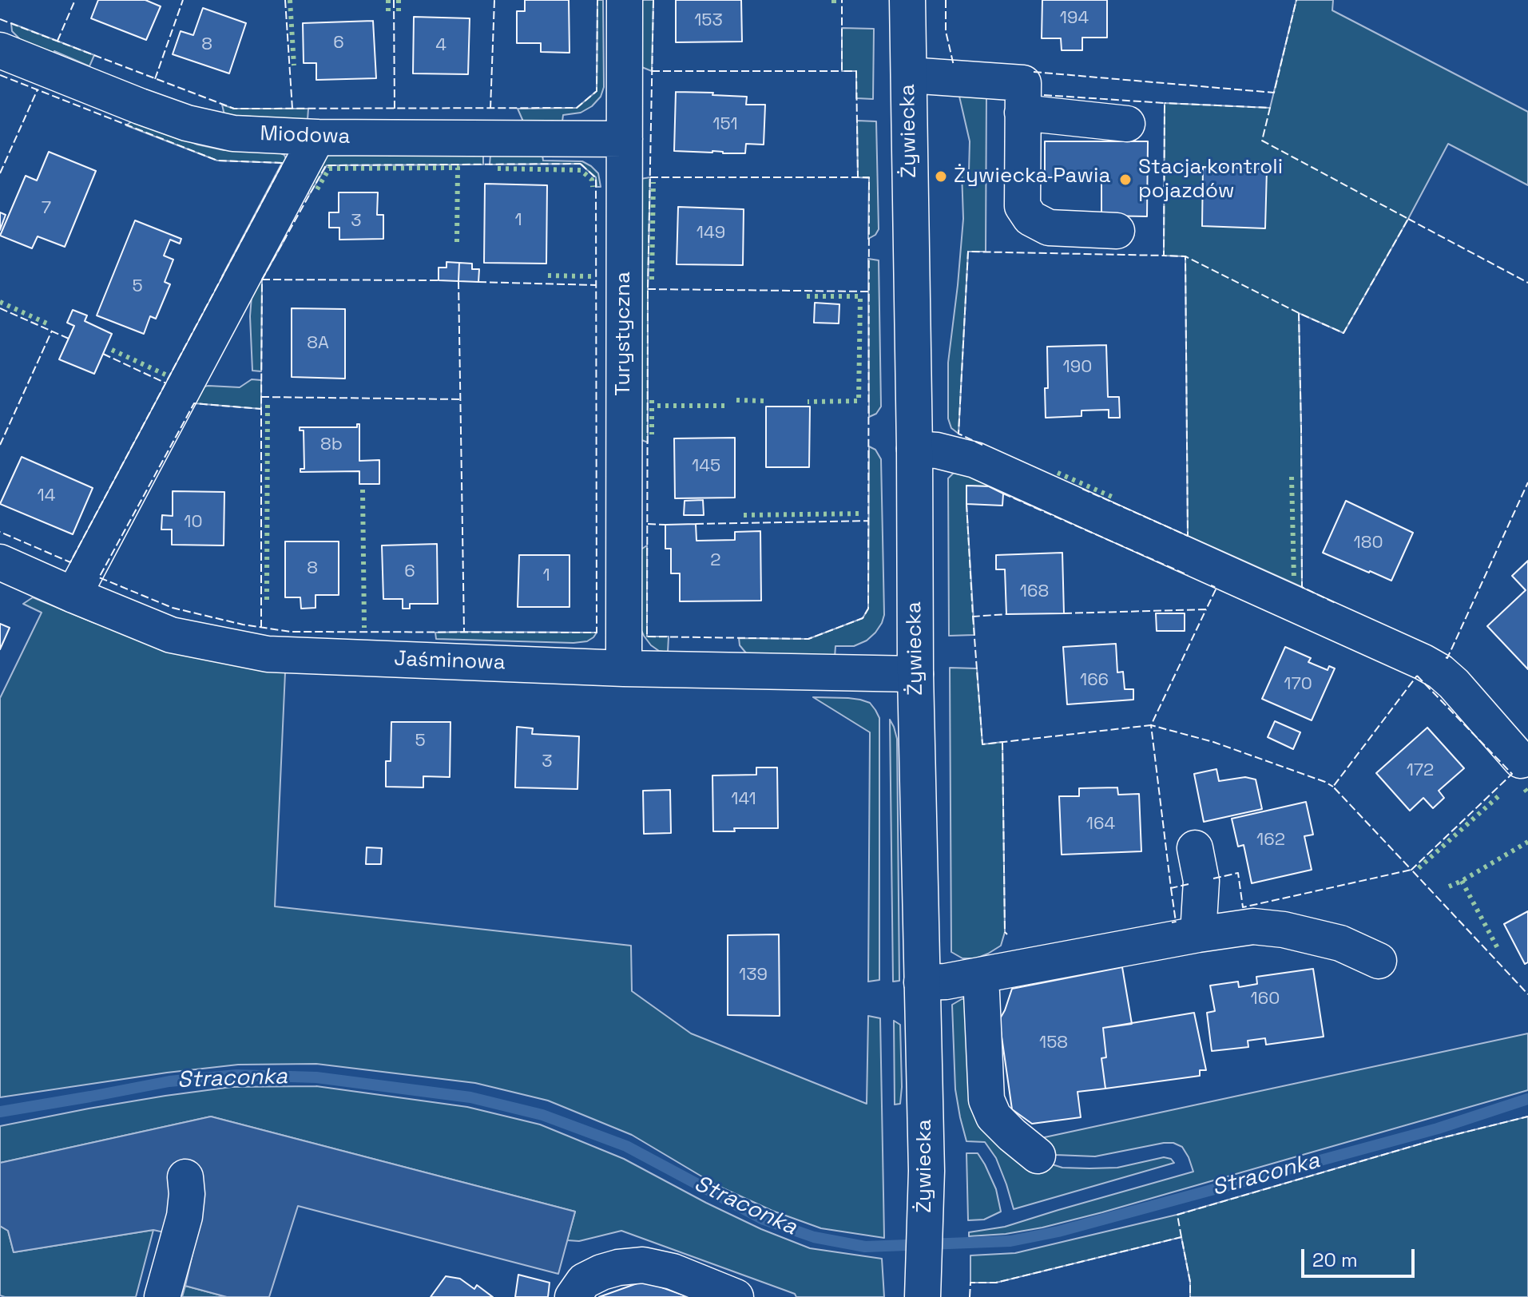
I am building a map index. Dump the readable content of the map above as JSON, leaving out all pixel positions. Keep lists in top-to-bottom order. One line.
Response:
{"streets":{"street":["Żywiecka","Miodowa","Turystyczna","Jaśminowa"]},"crossings":[["Żywiecka","Jaśminowa"],["Miodowa","Turystyczna"],["Turystyczna","Jaśminowa"]],"water":["Straconka"],"places":["Żywiecka Pawia","Stacja kontroli pojazdów"],"house_numbers":["194","153","6","8","4","151","7","1","3","149","5","8A","190","8b","145","14","10","180","2","8","6","1","168","166","170","5","3","172","141","164","162","139","160","158"],"scale_bar":"20 m"}
